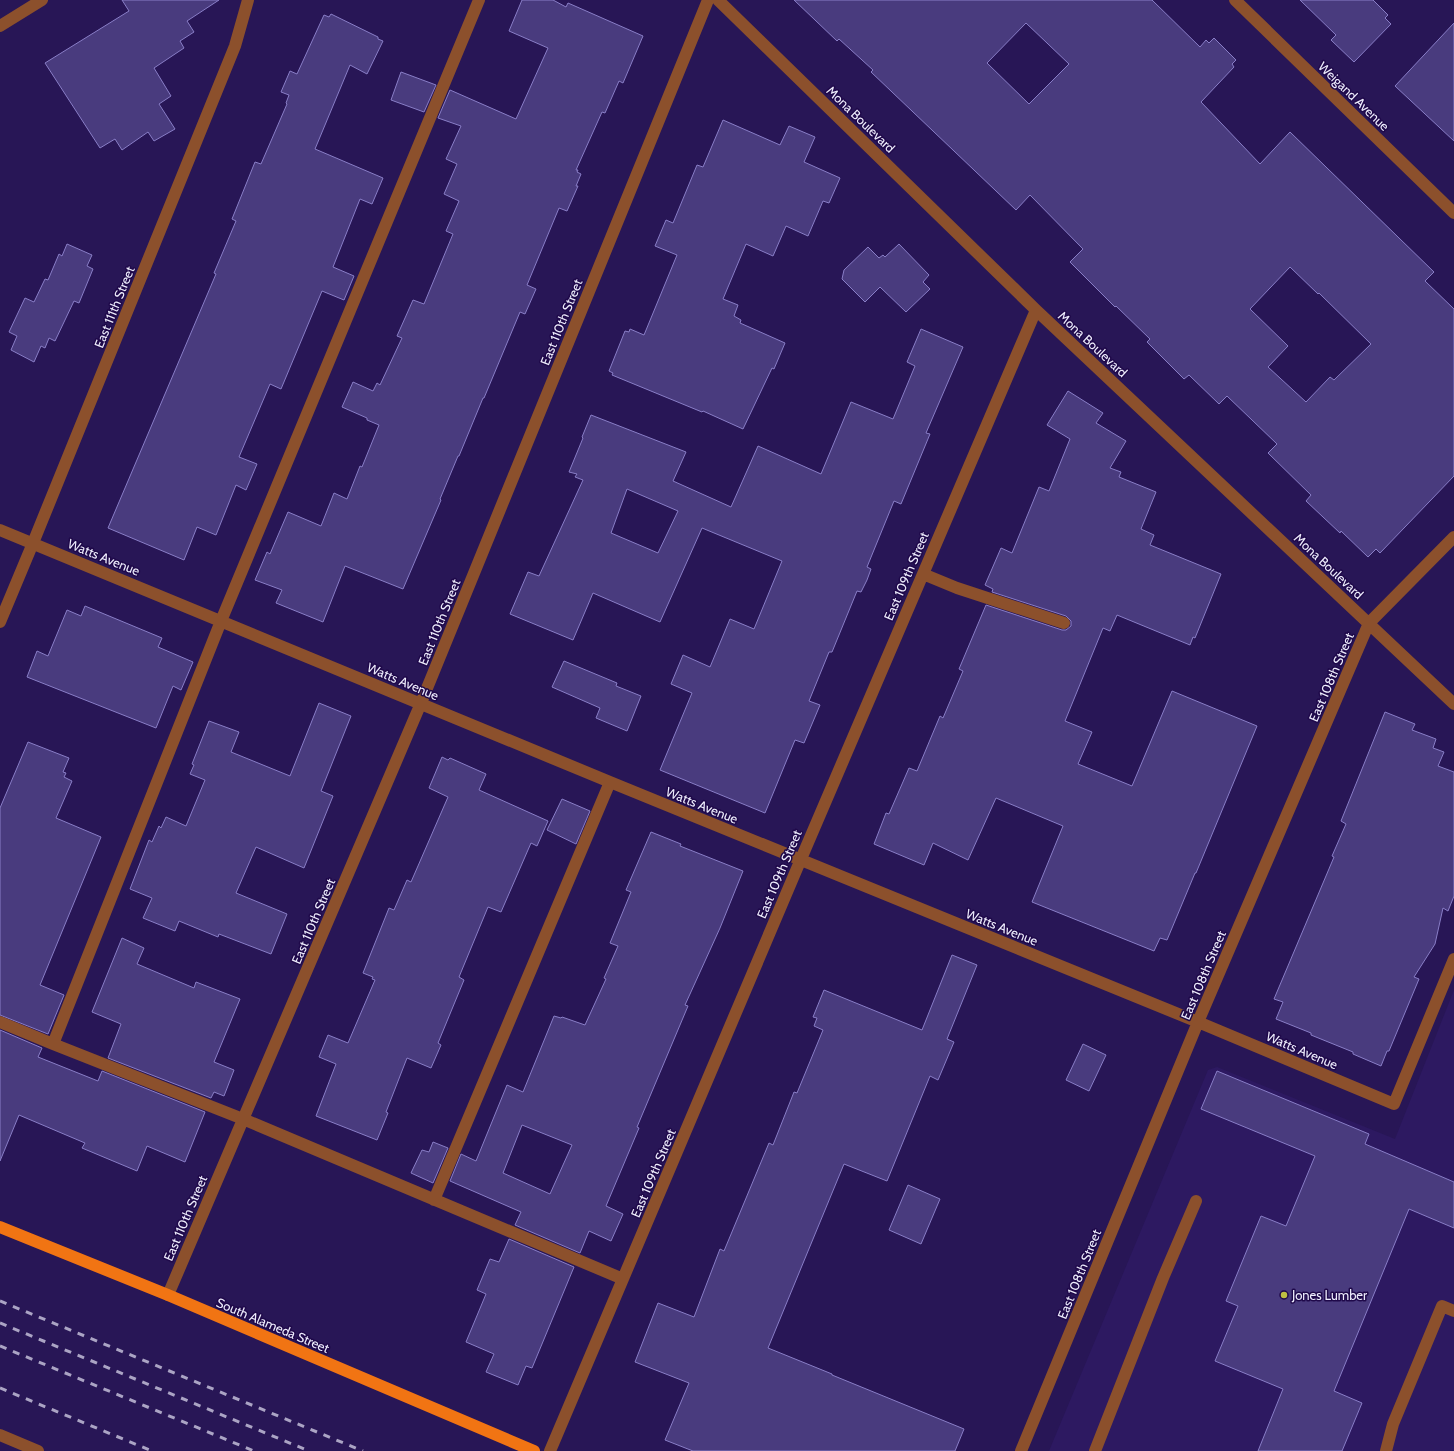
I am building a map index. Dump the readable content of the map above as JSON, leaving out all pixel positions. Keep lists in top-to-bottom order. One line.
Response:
{"streets":{"main road":["South Alameda Street"],"street":["Weigand Avenue","Mona Boulevard","East 111th Street","East 110th Street","Watts Avenue","East 109th Street","East 108th Street"]},"crossings":[["Mona Boulevard","East 109th Street"],["Mona Boulevard","East 108th Street"],["East 111th Street","Watts Avenue"],["East 110th Street","Watts Avenue"],["East 110th Street","South Alameda Street"],["Watts Avenue","East 109th Street"],["Watts Avenue","East 108th Street"]],"places":["Jones Lumber"]}
